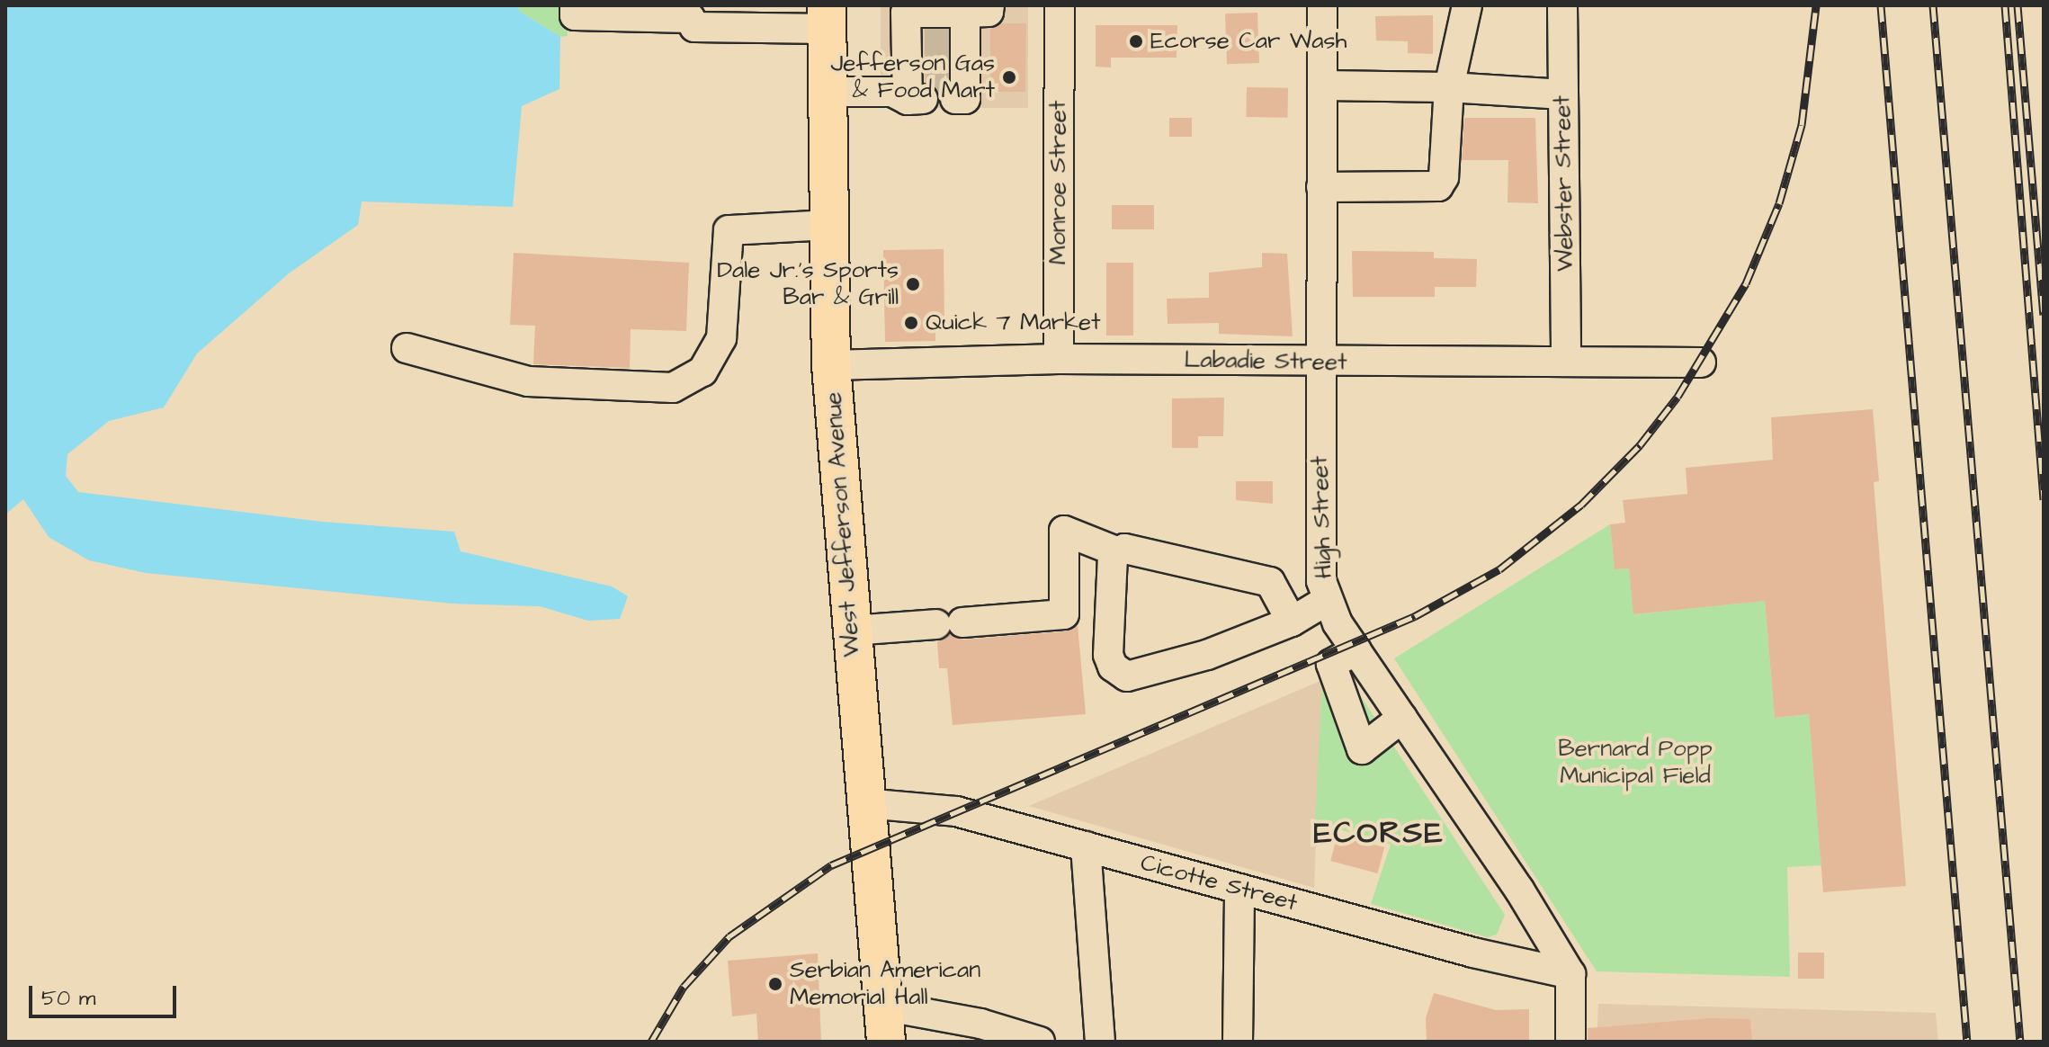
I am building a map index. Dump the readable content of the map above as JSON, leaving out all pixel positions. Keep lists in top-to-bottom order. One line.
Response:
{"streets":{"main road":["West Jefferson Avenue"],"street":["Monroe Street","Webster Street","Labadie Street","High Street","Cicotte Street"]},"crossings":[["Monroe Street","Labadie Street"],["Webster Street","Labadie Street"],["Labadie Street","High Street"],["Labadie Street","West Jefferson Avenue"],["High Street","Cicotte Street"],["West Jefferson Avenue","Cicotte Street"]],"districts":["ECORSE"],"parks":["Bernard Popp Municipal Field"],"places":["Ecorse Car Wash","Jefferson Gas & Food Mart","Dale Jr.'s Sports Bar & Grill","Quick 7 Market","Serbian American Memorial Hall"],"scale_bar":"50 m"}
